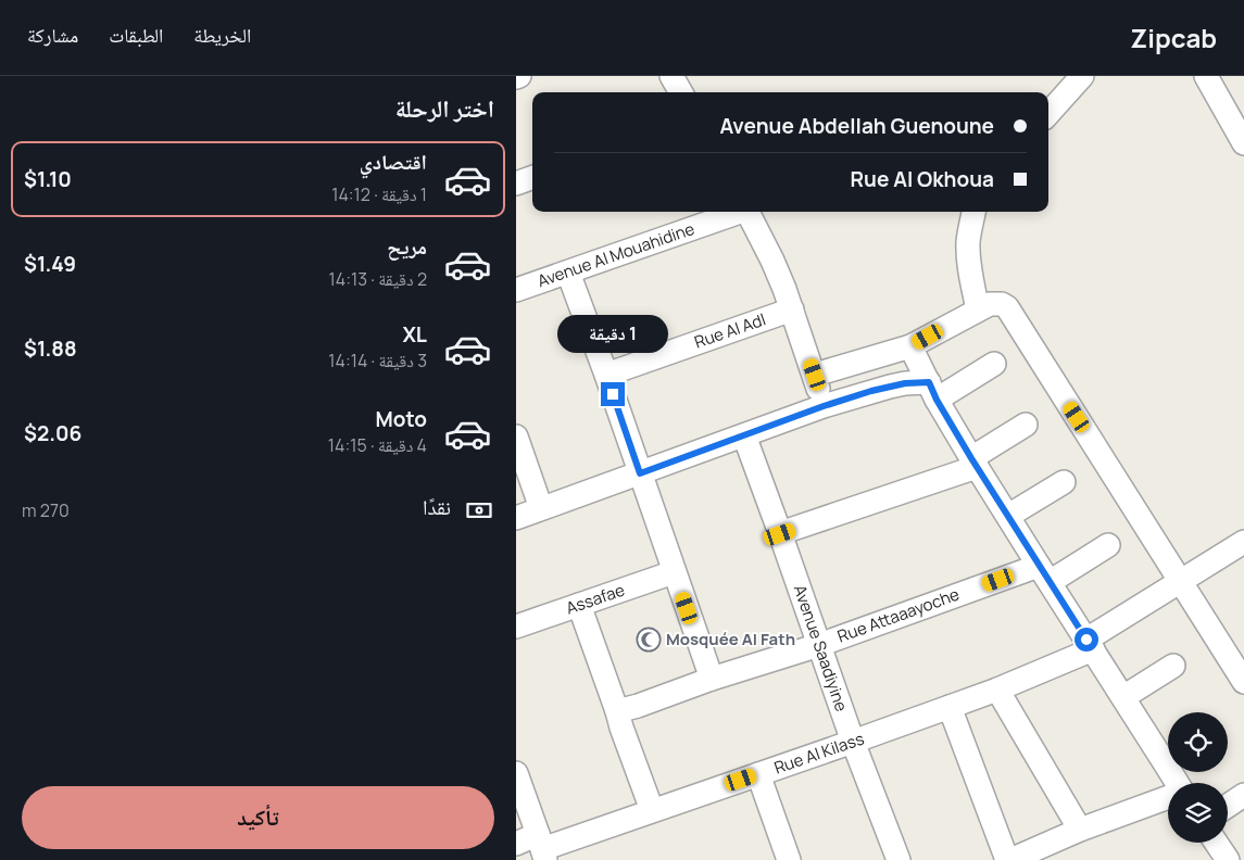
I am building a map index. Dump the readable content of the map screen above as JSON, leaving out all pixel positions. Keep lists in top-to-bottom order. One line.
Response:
{"streets":{"street":["Avenue Al Mouahidine","Rue Al Adl","Assafae","Rue Attaaayoche","Avenue Saadiyine","Rue Al Kilass"]},"crossings":[["Rue Attaaayoche","Avenue Saadiyine"],["Avenue Saadiyine","Rue Al Kilass"]],"places":{"mosque":["Mosquée Al Fath"]},"page":{"header":"Zipcab","nav":["الخريطة","الطبقات","مشاركة"],"heading":"اختر الرحلة","banner":["Avenue Abdellah Guenoune","Rue Al Okhoua"],"list":[{"name":"اقتصادي","note":"1 دقيقة · 14:12","value":"$1.10"},{"name":"مريح","note":"2 دقيقة · 14:13","value":"$1.49"},{"name":"XL","note":"3 دقيقة · 14:14","value":"$1.88"},{"name":"Moto","note":"4 دقيقة · 14:15","value":"$2.06"}],"bubble":"1 دقيقة","pay":["نقدًا","270 m"],"buttons":"تأكيد"}}
